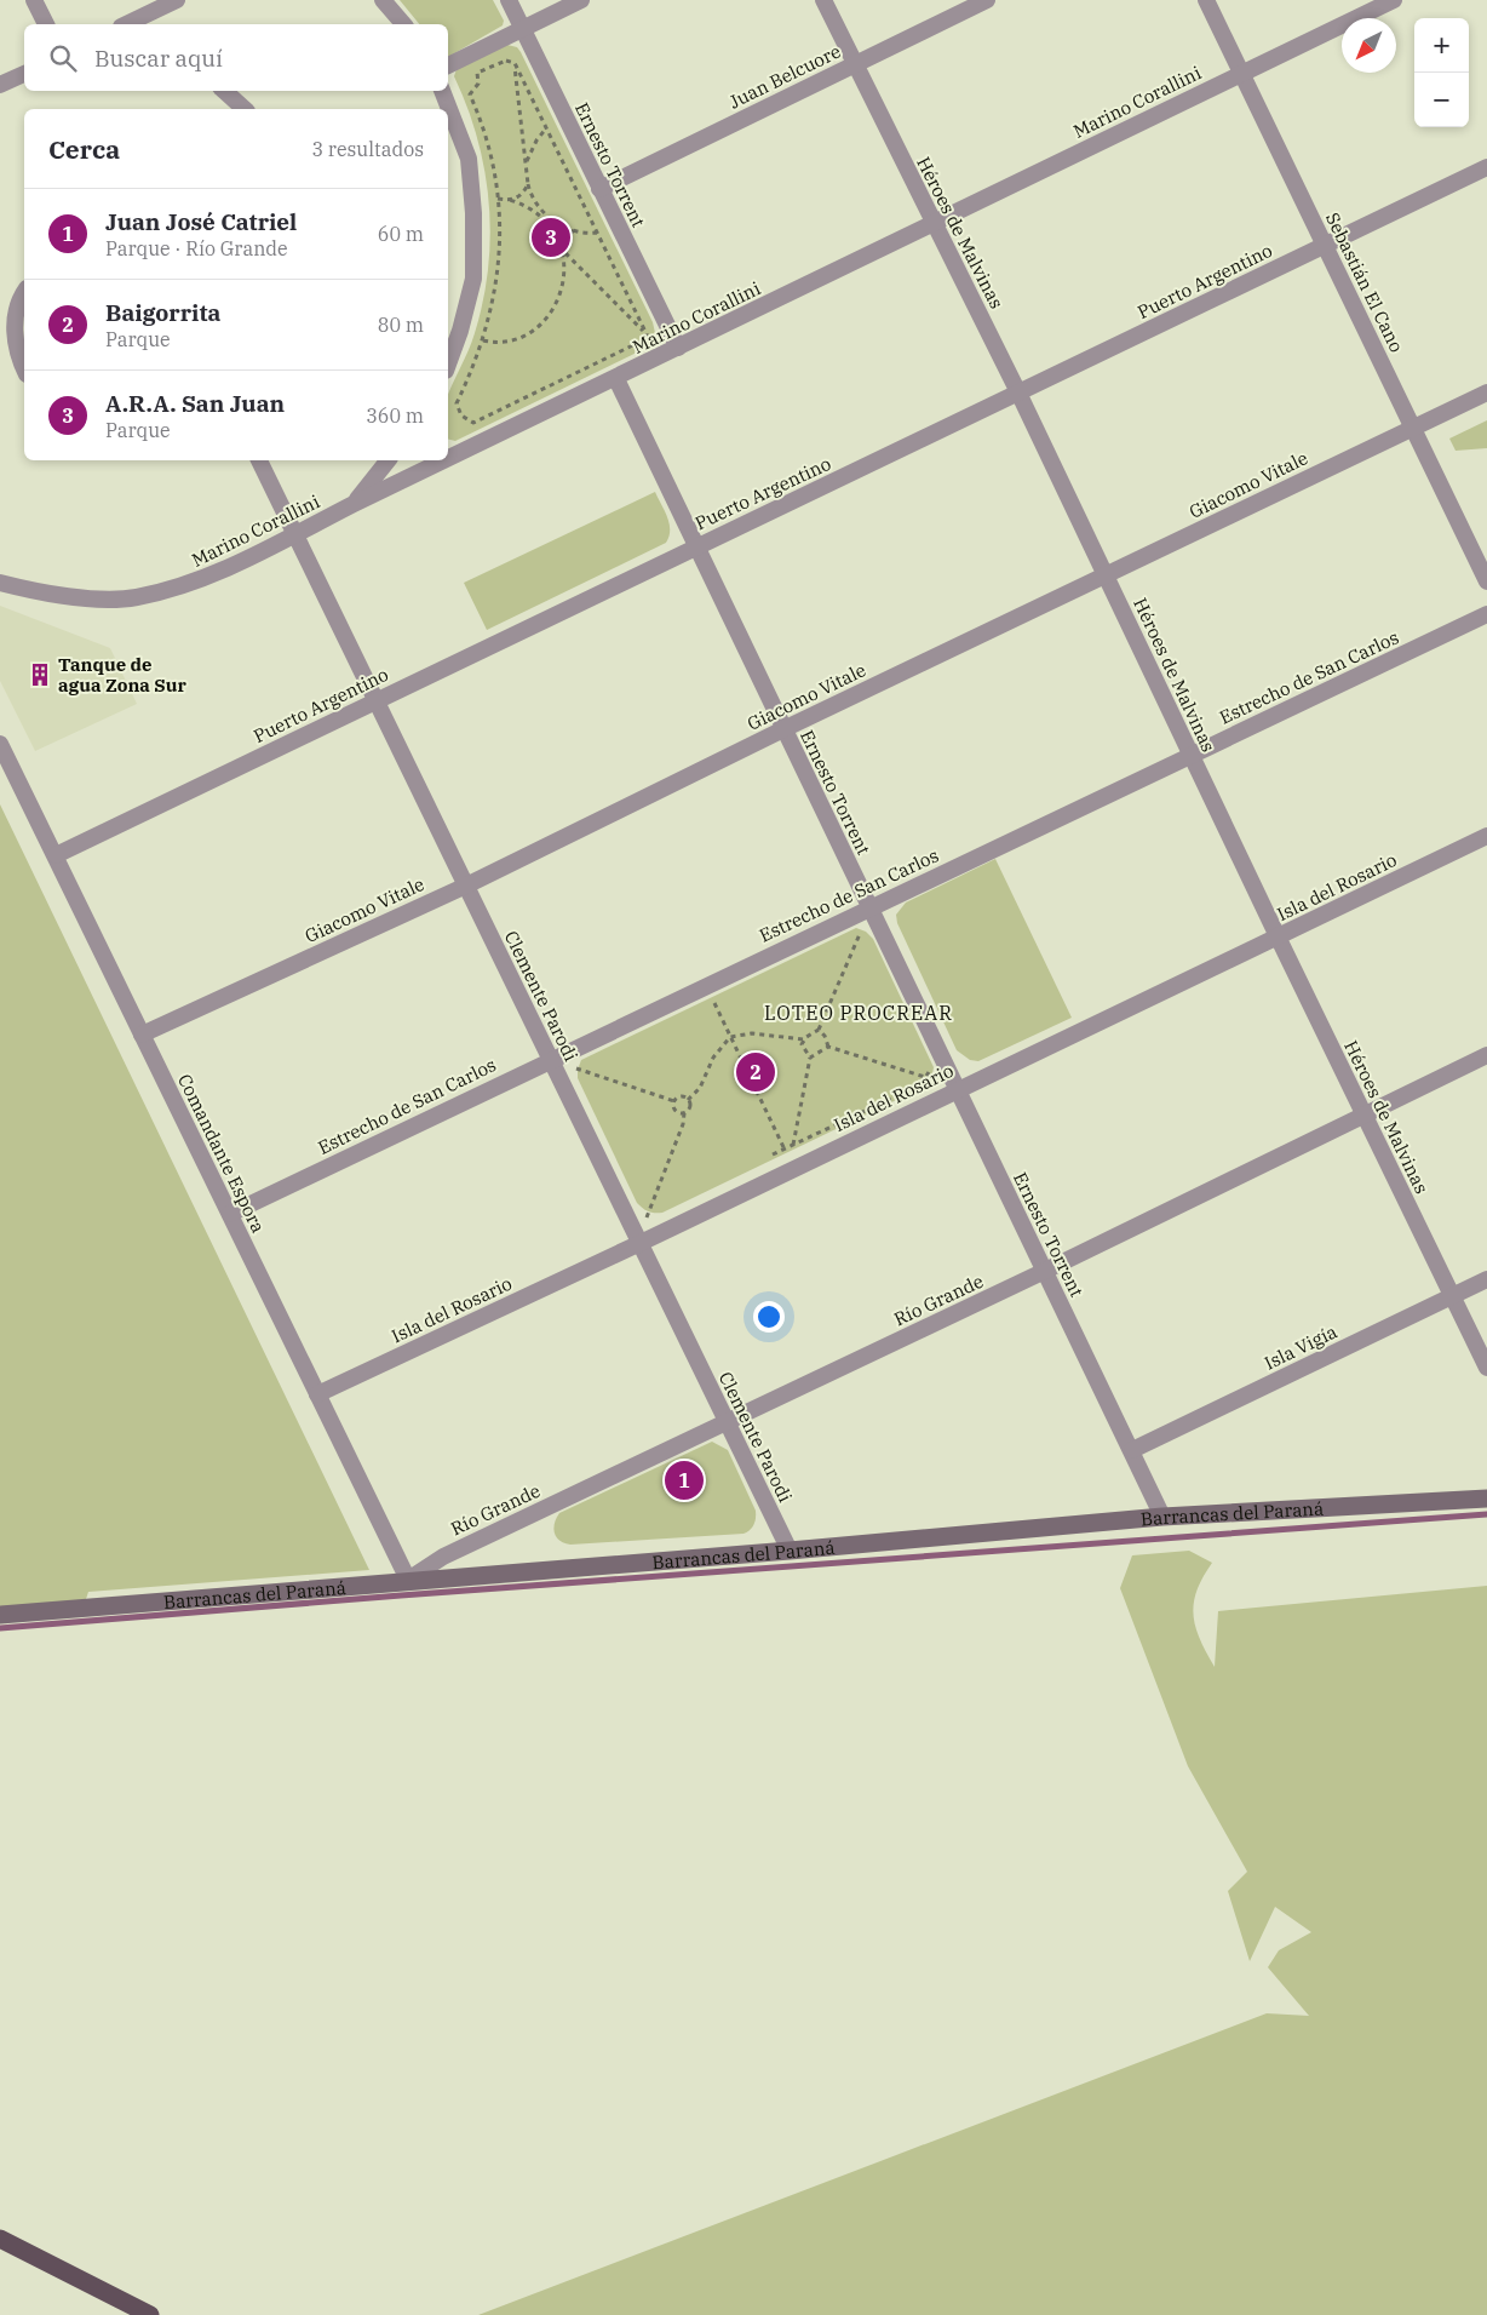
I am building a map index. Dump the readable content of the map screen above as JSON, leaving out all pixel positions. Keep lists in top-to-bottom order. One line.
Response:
{"streets":{"street":["Juan Belcuore","Marino Corallini","Ernesto Torrent","Héroes de Malvinas","Puerto Argentino","Sebastián El Cano","Giacomo Vitale","Estrecho de San Carlos","Isla del Rosario","Clemente Parodi","Comandante Espora","Río Grande","Isla Vigía","Barrancas del Paraná"]},"crossings":[["Juan Belcuore","Ernesto Torrent"],["Juan Belcuore","Héroes de Malvinas"],["Marino Corallini","Ernesto Torrent"],["Marino Corallini","Héroes de Malvinas"],["Marino Corallini","Sebastián El Cano"],["Marino Corallini","Clemente Parodi"],["Ernesto Torrent","Puerto Argentino"],["Ernesto Torrent","Giacomo Vitale"],["Ernesto Torrent","Estrecho de San Carlos"],["Ernesto Torrent","Isla del Rosario"],["Ernesto Torrent","Río Grande"],["Ernesto Torrent","Isla Vigía"],["Ernesto Torrent","Barrancas del Paraná"],["Héroes de Malvinas","Puerto Argentino"],["Héroes de Malvinas","Giacomo Vitale"],["Héroes de Malvinas","Estrecho de San Carlos"],["Héroes de Malvinas","Isla del Rosario"],["Héroes de Malvinas","Río Grande"],["Héroes de Malvinas","Isla Vigía"],["Puerto Argentino","Sebastián El Cano"],["Puerto Argentino","Clemente Parodi"],["Puerto Argentino","Comandante Espora"],["Sebastián El Cano","Giacomo Vitale"],["Giacomo Vitale","Clemente Parodi"],["Giacomo Vitale","Comandante Espora"],["Estrecho de San Carlos","Clemente Parodi"],["Estrecho de San Carlos","Comandante Espora"],["Isla del Rosario","Clemente Parodi"],["Isla del Rosario","Comandante Espora"],["Clemente Parodi","Río Grande"],["Clemente Parodi","Barrancas del Paraná"],["Comandante Espora","Río Grande"],["Comandante Espora","Barrancas del Paraná"],["Río Grande","Barrancas del Paraná"]],"districts":["LOTEO PROCREAR"],"places":{"building":["Tanque de agua Zona Sur"]},"north":"bottom left","page":{"map_buttons":["+","−"],"search":"Buscar aquí","heading":["Cerca","3 resultados"],"list":[{"mark":"1","name":"Juan José Catriel","note":"Parque · Río Grande","value":"60 m"},{"mark":"2","name":"Baigorrita","note":"Parque","value":"80 m"},{"mark":"3","name":"A.R.A. San Juan","note":"Parque","value":"360 m"}],"pins":["3","2","1"]}}
